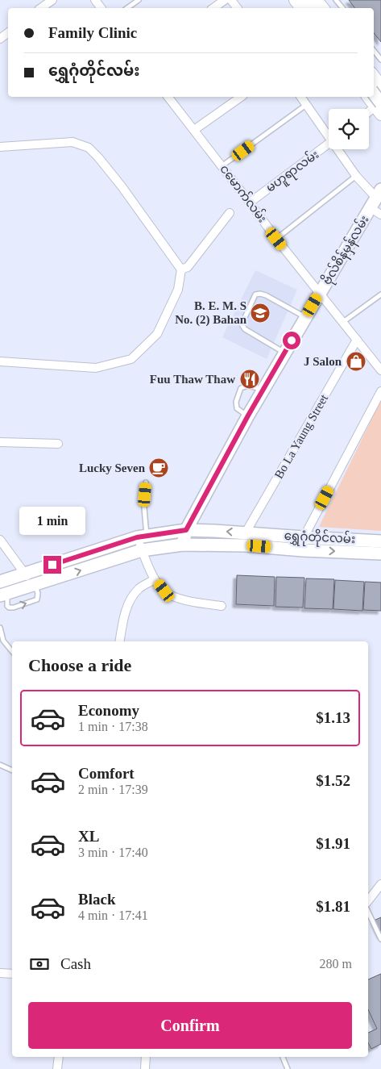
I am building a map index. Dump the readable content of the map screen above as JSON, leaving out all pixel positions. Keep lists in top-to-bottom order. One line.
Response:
{"streets":{"main road":["ဗိုလ်စိန်မှန်လမ်း","ရွှေဂုံတိုင်လမ်း"],"street":["မဟူရာလမ်း","ငမောက်လမ်း","Bo La Yaung Street"]},"crossings":[["မဟူရာလမ်း","ငမောက်လမ်း"],["ငမောက်လမ်း","ဗိုလ်စိန်မှန်လမ်း"],["ငမောက်လမ်း","Bo La Yaung Street"],["ဗိုလ်စိန်မှန်လမ်း","ရွှေဂုံတိုင်လမ်း"],["Bo La Yaung Street","ရွှေဂုံတိုင်လမ်း"]],"places":{"school or university":["B. E. M. S No. (2) Bahan"],"shop":["J Salon"],"restaurant":["Fuu Thaw Thaw"],"cafe":["Lucky Seven"]},"page":{"banner":["Family Clinic","ရွှေဂုံတိုင်လမ်း"],"bubble":"1 min","heading":"Choose a ride","list":[{"name":"Economy","note":"1 min · 17:38","value":"$1.13"},{"name":"Comfort","note":"2 min · 17:39","value":"$1.52"},{"name":"XL","note":"3 min · 17:40","value":"$1.91"},{"name":"Black","note":"4 min · 17:41","value":"$1.81"}],"pay":["Cash","280 m"],"buttons":"Confirm"}}
